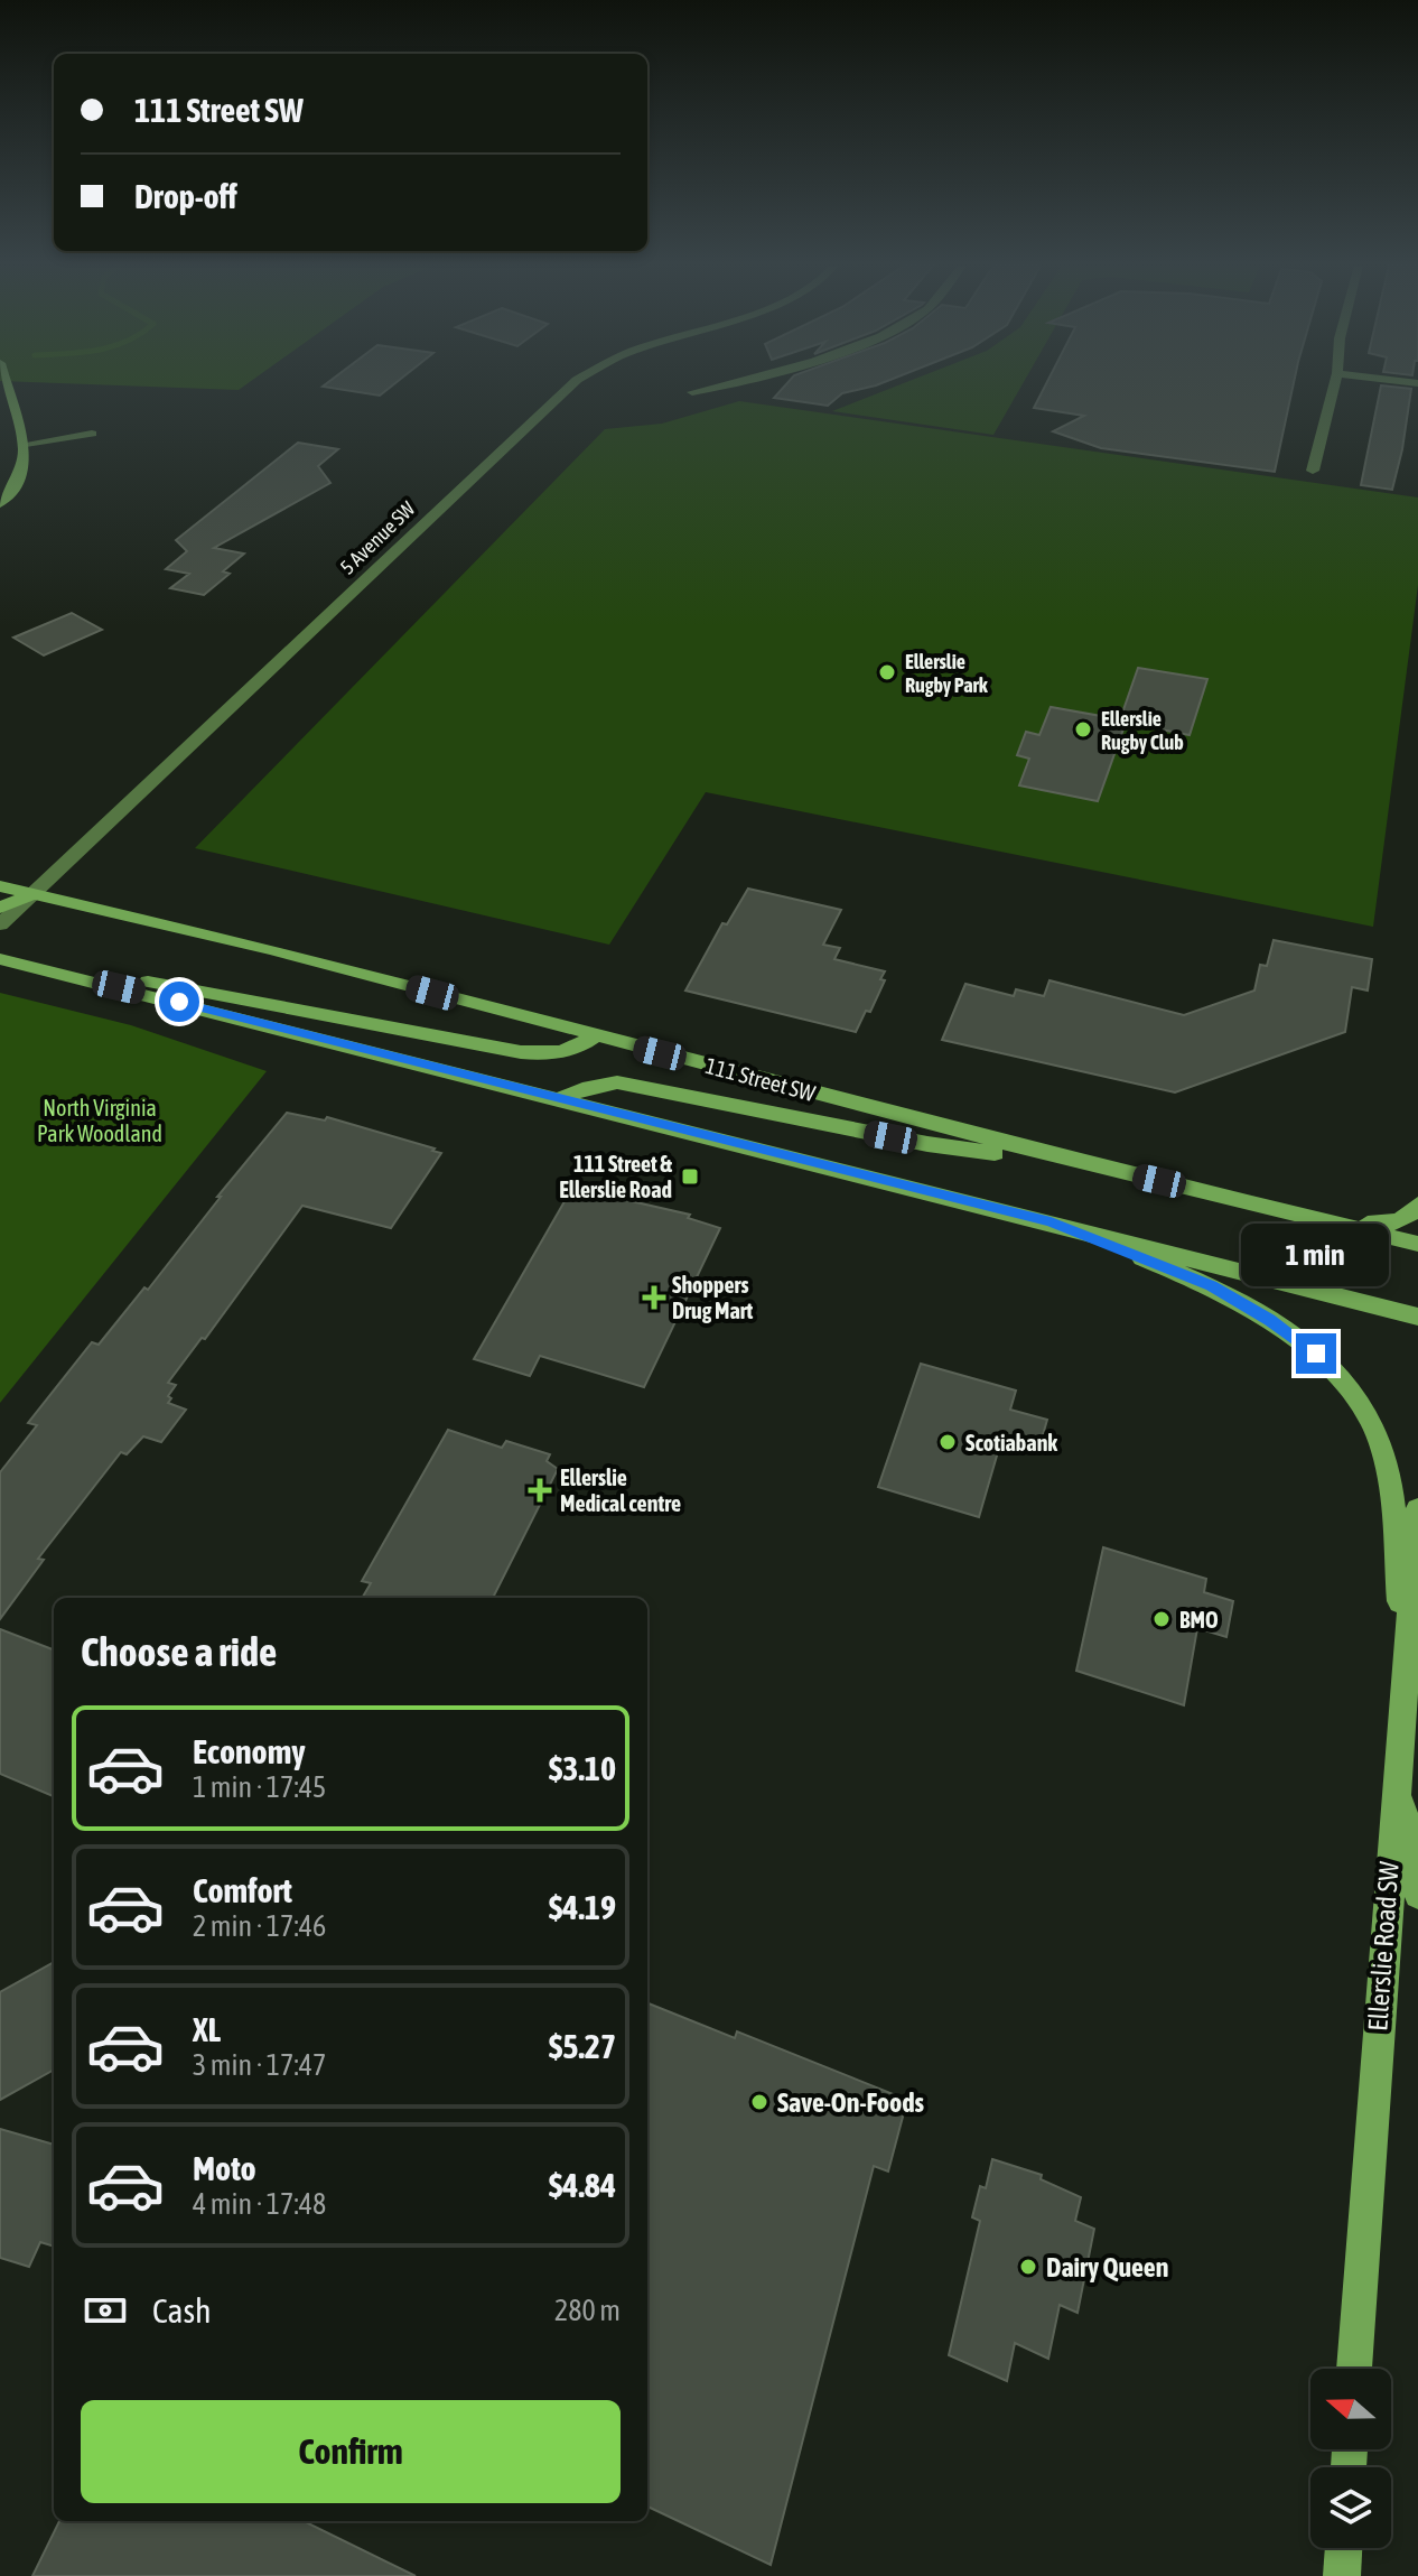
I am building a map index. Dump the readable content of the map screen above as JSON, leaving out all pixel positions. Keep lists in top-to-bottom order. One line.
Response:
{"streets":{"main road":["111 Street SW","Ellerslie Road SW"],"street":["5 Avenue SW"]},"crossings":[["5 Avenue SW","111 Street SW"]],"parks":["North Virginia Park Woodland"],"places":{"other":["Ellerslie Rugby Park","Ellerslie Rugby Club","Scotiabank","BMO","Save-On-Foods","Dairy Queen"],"transit":["111 Street & Ellerslie Road"],"health":["Shoppers Drug Mart","Ellerslie Medical centre"]},"north":"left","page":{"banner":["111 Street SW","Drop-off"],"bubble":"1 min","heading":"Choose a ride","list":[{"name":"Economy","note":"1 min · 17:45","value":"$3.10"},{"name":"Comfort","note":"2 min · 17:46","value":"$4.19"},{"name":"XL","note":"3 min · 17:47","value":"$5.27"},{"name":"Moto","note":"4 min · 17:48","value":"$4.84"}],"pay":["Cash","280 m"],"buttons":"Confirm"}}
